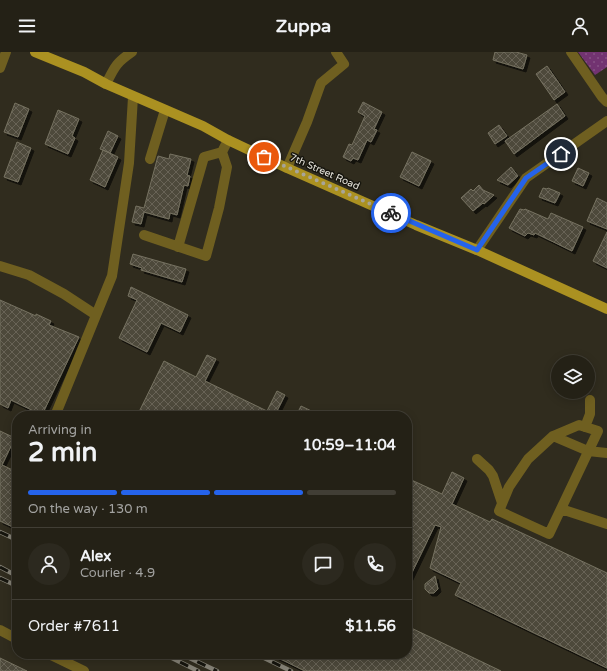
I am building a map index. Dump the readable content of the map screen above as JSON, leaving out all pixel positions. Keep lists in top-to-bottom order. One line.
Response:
{"streets":{"main road":["7th Street Road"]},"page":{"header":"Zuppa","heading":["2 min","Arriving in","10:59–11:04"],"panel":["Alex","Courier · 4.9","Order #7611","$11.56"],"bar":"On the way · 130 m"}}
